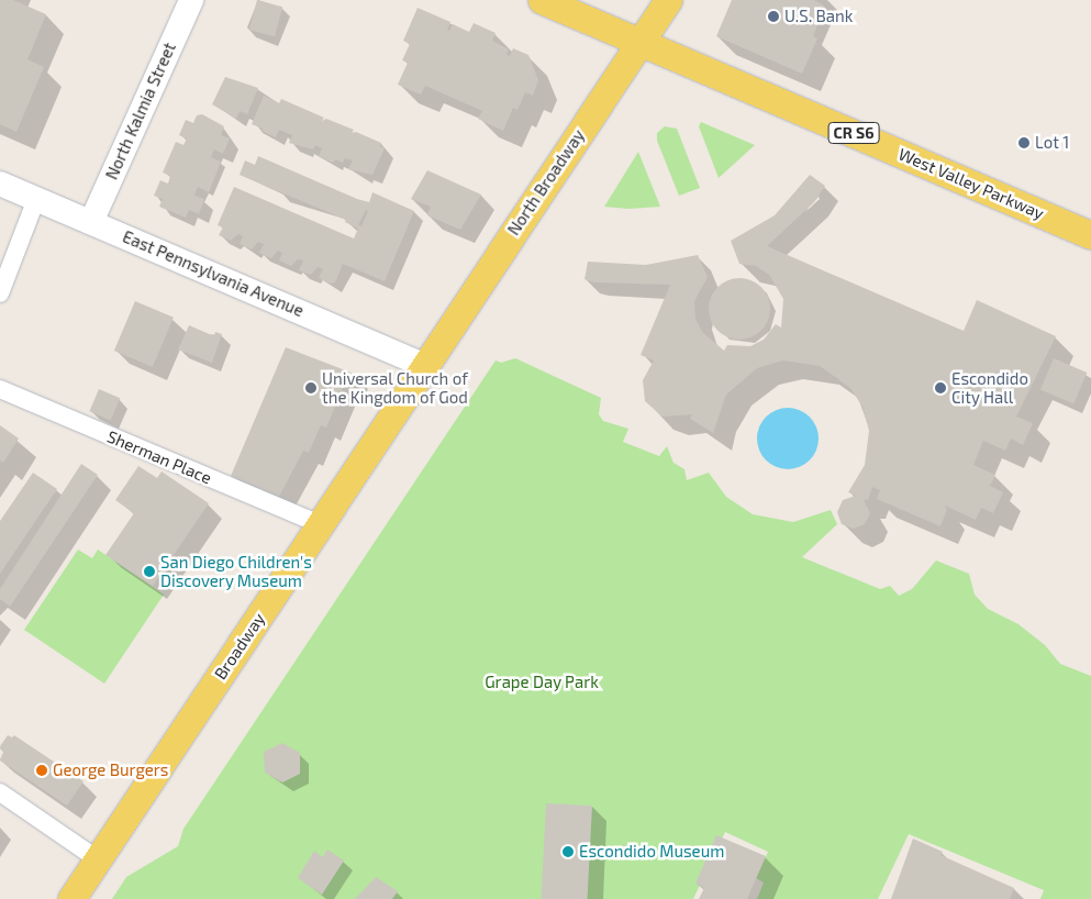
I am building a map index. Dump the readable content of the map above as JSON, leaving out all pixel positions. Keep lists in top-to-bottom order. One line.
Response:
{"streets":{"main road":["CR S6","North Broadway","West Valley Parkway","Broadway"],"street":["North Kalmia Street","East Pennsylvania Avenue","Sherman Place"]},"crossings":[["North Kalmia Street","East Pennsylvania Avenue"],["CR S6","North Broadway"],["CR S6","West Valley Parkway"],["North Broadway","West Valley Parkway"],["North Broadway","East Pennsylvania Avenue"],["North Broadway","Broadway"],["East Pennsylvania Avenue","Broadway"],["Sherman Place","Broadway"]],"parks":["Grape Day Park"],"places":["U.S. Bank","Lot 1","Universal Church of the Kingdom of God","Escondido City Hall","San Diego Children's Discovery Museum","George Burgers","Escondido Museum"]}
